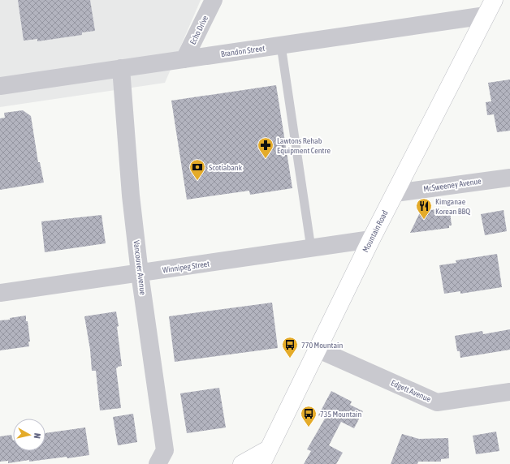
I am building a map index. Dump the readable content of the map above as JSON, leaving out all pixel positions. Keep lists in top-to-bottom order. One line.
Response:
{"streets":{"main road":["Mountain Road"],"street":["Echo Drive","Brandon Street","McSweeney Avenue","Winnipeg Street","Vancouver Avenue","Edgett Avenue"]},"crossings":[["Echo Drive","Brandon Street"],["Brandon Street","Mountain Road"],["Brandon Street","Vancouver Avenue"],["McSweeney Avenue","Mountain Road"],["Mountain Road","Winnipeg Street"],["Mountain Road","Edgett Avenue"],["Winnipeg Street","Vancouver Avenue"]],"places":{"pharmacy":["Lawtons Rehab Equipment Centre"],"bank":["Scotiabank"],"restaurant":["Kimganae Korean BBQ"],"bus stop":["770 Mountain","735 Mountain"]},"north":"right"}
